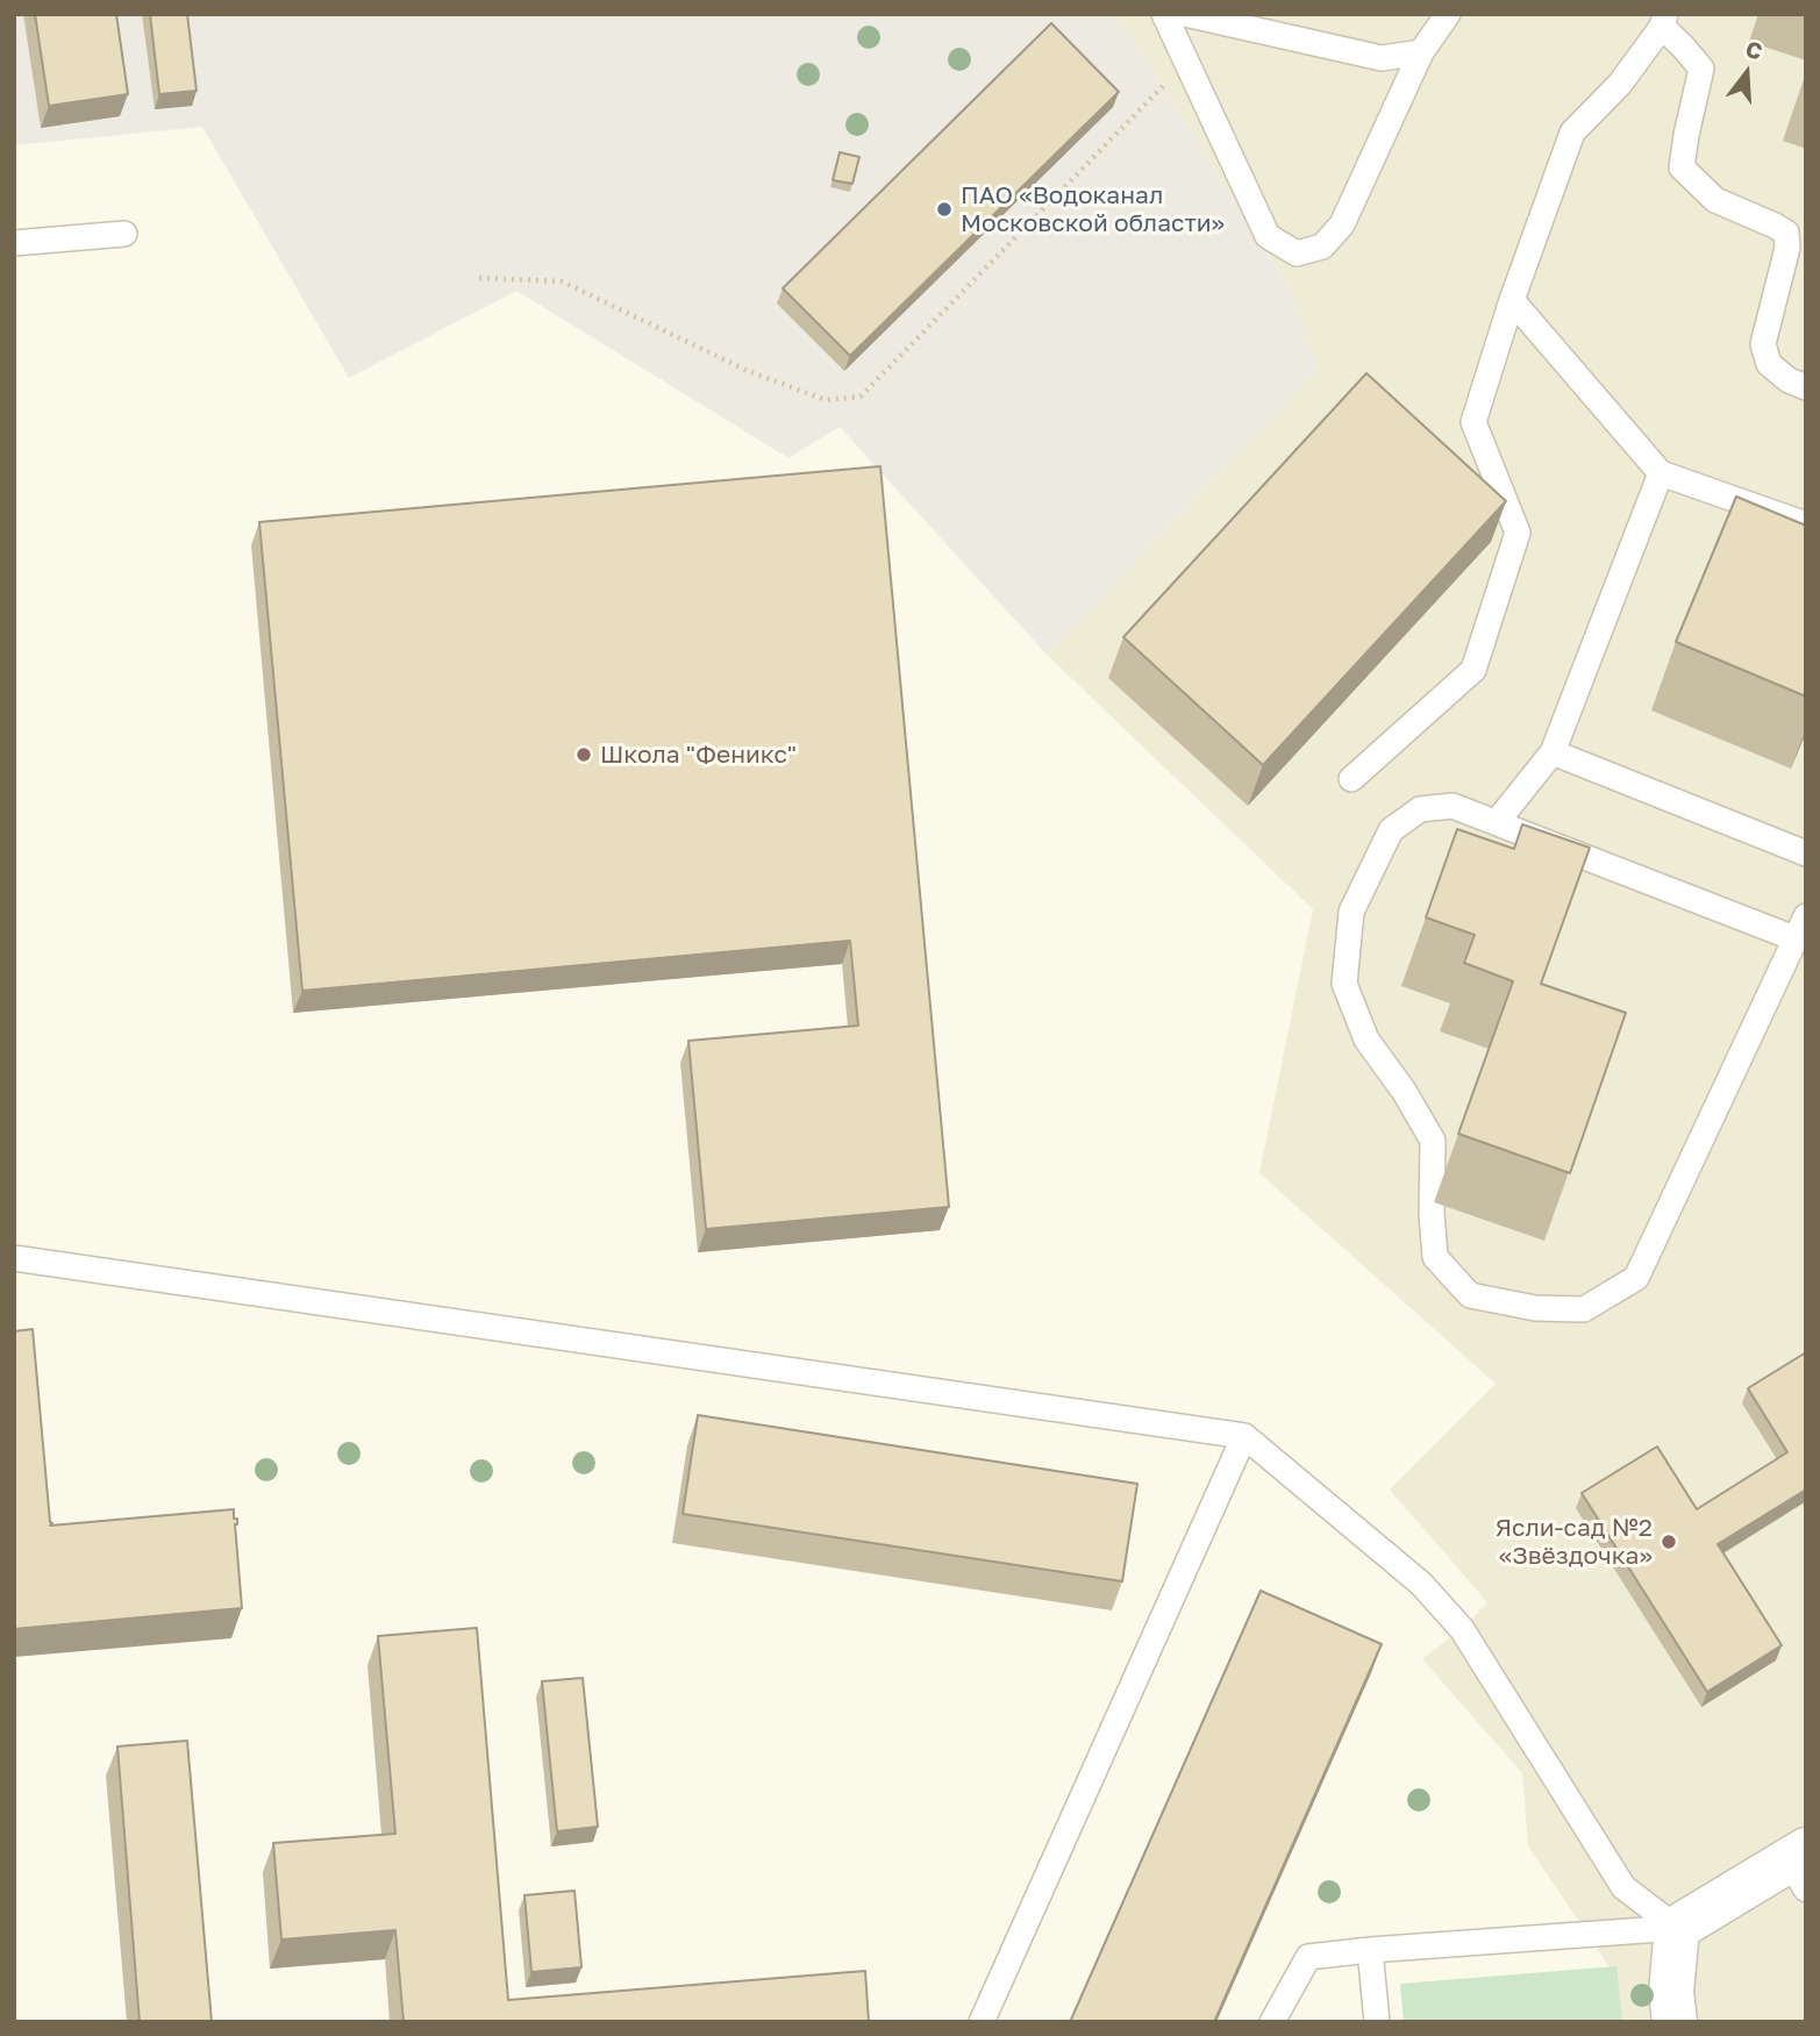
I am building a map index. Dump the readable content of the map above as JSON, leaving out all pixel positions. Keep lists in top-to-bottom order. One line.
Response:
{"places":["ПАО «Водоканал Московской области»","Школа \"Феникс\"","Ясли-сад №2 «Звёздочка»"],"north":"top"}
